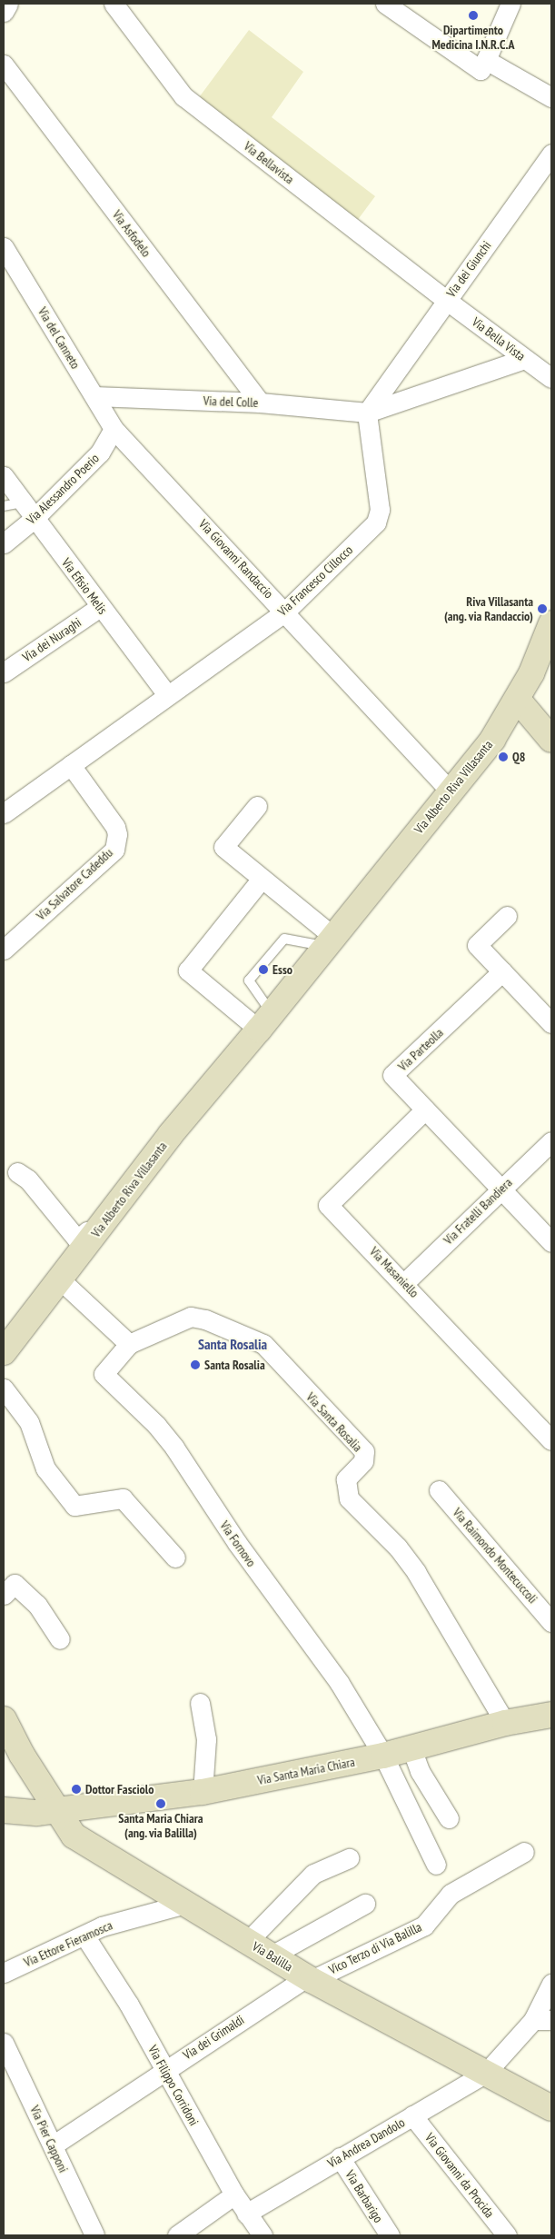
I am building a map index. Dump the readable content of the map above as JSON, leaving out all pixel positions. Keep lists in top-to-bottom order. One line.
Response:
{"streets":{"street":["Via Bellavista","Via Asfodelo","Via dei Giunchi","Via del Canneto","Via Bella Vista","Via del Colle","Via Alessandro Poerio","Via Giovanni Randaccio","Via Francesco Cillocco","Via Efisio Melis","Via dei Nuraghi","Via Alberto Riva Villasanta","Via Salvatore Cadeddu","Via Parteolla","Via Fratelli Bandiera","Via Masaniello","Via Santa Rosalia","Via Fornovo","Via Raimondo Montecuccoli","Via Santa Maria Chiara","Via Ettore Fieramosca","Vico Terzo di Via Balilla","Via Balilla","Via dei Grimaldi","Via Filippo Corridoni","Via Pier Capponi","Via Andrea Dandolo","Via Giovanni da Procida","Via Barbarigo"]},"crossings":[["Via Bellavista","Via dei Giunchi"],["Via Bellavista","Via Bella Vista"],["Via Asfodelo","Via del Colle"],["Via dei Giunchi","Via Bella Vista"],["Via dei Giunchi","Via del Colle"],["Via dei Giunchi","Via Francesco Cillocco"],["Via del Canneto","Via del Colle"],["Via del Canneto","Via Alessandro Poerio"],["Via del Canneto","Via Giovanni Randaccio"],["Via del Colle","Via Francesco Cillocco"],["Via Alessandro Poerio","Via Giovanni Randaccio"],["Via Alessandro Poerio","Via Efisio Melis"],["Via Giovanni Randaccio","Via Francesco Cillocco"],["Via Giovanni Randaccio","Via Alberto Riva Villasanta"],["Via Francesco Cillocco","Via Efisio Melis"],["Via Francesco Cillocco","Via Salvatore Cadeddu"],["Via Efisio Melis","Via dei Nuraghi"],["Via Parteolla","Via Fratelli Bandiera"],["Via Parteolla","Via Masaniello"],["Via Fratelli Bandiera","Via Masaniello"],["Via Santa Rosalia","Via Fornovo"],["Via Santa Rosalia","Via Santa Maria Chiara"],["Via Fornovo","Via Santa Maria Chiara"],["Via Santa Maria Chiara","Via Balilla"],["Via Ettore Fieramosca","Via Balilla"],["Via Ettore Fieramosca","Via Filippo Corridoni"],["Vico Terzo di Via Balilla","Via Balilla"],["Vico Terzo di Via Balilla","Via dei Grimaldi"],["Via Balilla","Via dei Grimaldi"],["Via Balilla","Via Andrea Dandolo"],["Via dei Grimaldi","Via Filippo Corridoni"],["Via dei Grimaldi","Via Pier Capponi"],["Via Filippo Corridoni","Via Andrea Dandolo"],["Via Andrea Dandolo","Via Giovanni da Procida"],["Via Andrea Dandolo","Via Barbarigo"]],"districts":["Santa Rosalia"],"places":["Dipartimento Medicina I.N.R.C.A","Riva Villasanta (ang. via Randaccio)","Q8","Esso","Santa Rosalia","Dottor Fasciolo","Santa Maria Chiara (ang. via Balilla)"]}
